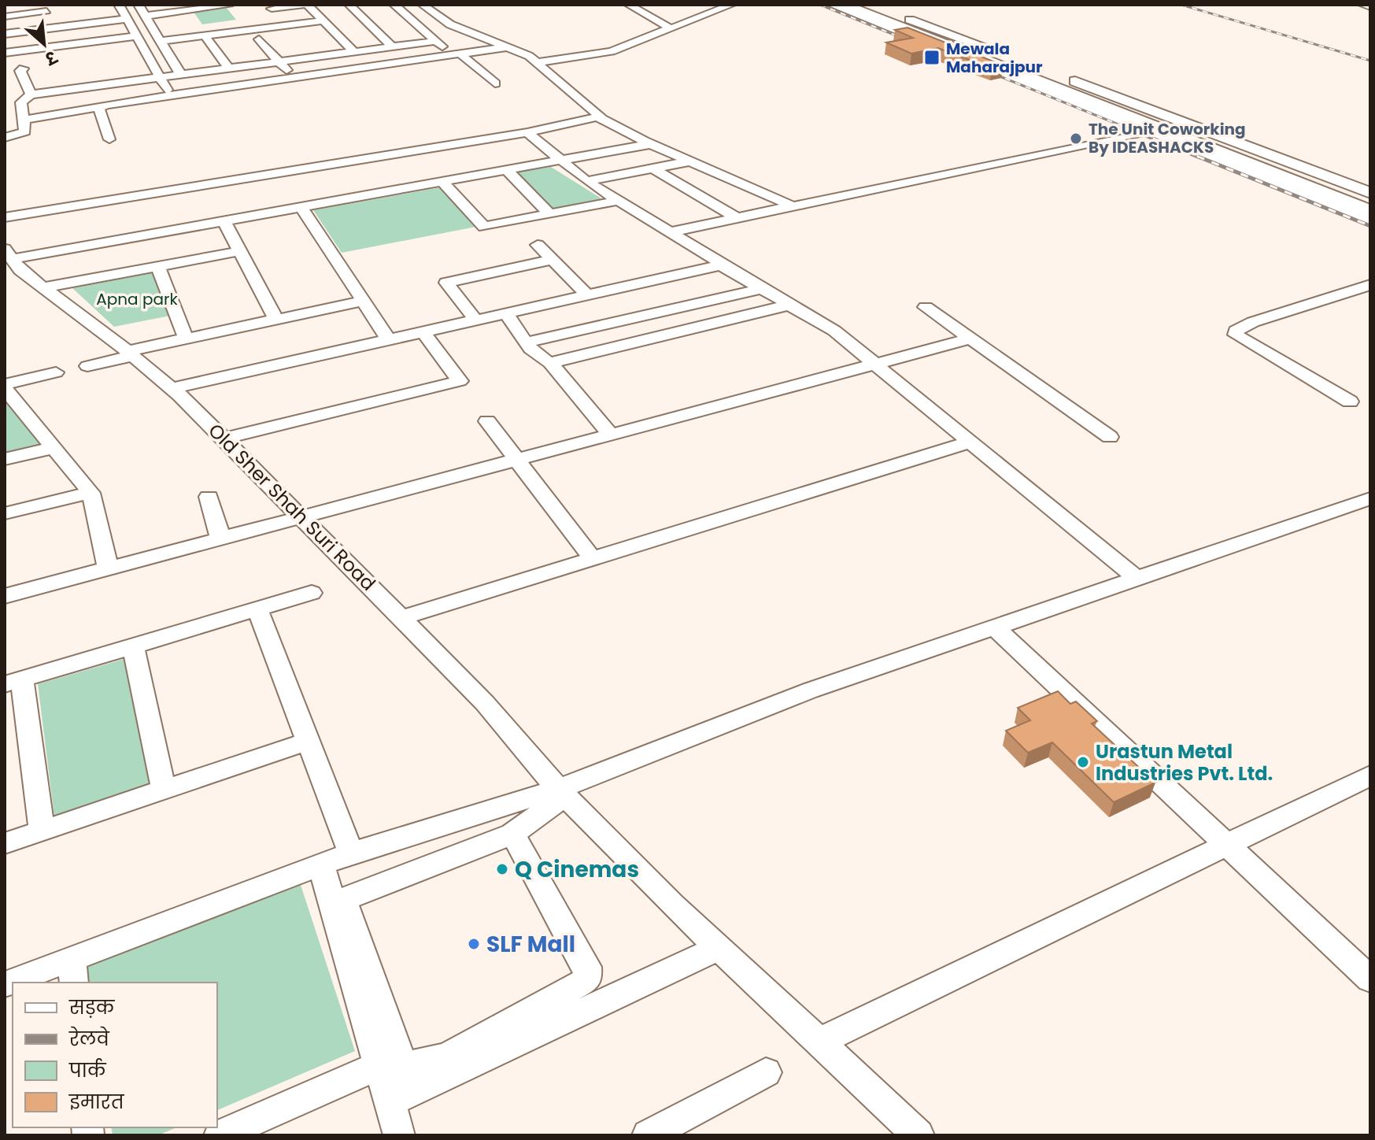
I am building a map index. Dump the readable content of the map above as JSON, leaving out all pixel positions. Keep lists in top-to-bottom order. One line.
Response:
{"streets":{"street":["Old Sher Shah Suri Road"]},"parks":["Apna park"],"places":{"transit":["Mewala Maharajpur"],"other":["The Unit Coworking By IDEASHACKS","Urastun Metal Industries Pvt. Ltd.","Q Cinemas","SLF Mall"]},"legend":["सड़क","रेलवे","पार्क","इमारत"],"north":"bottom right"}
